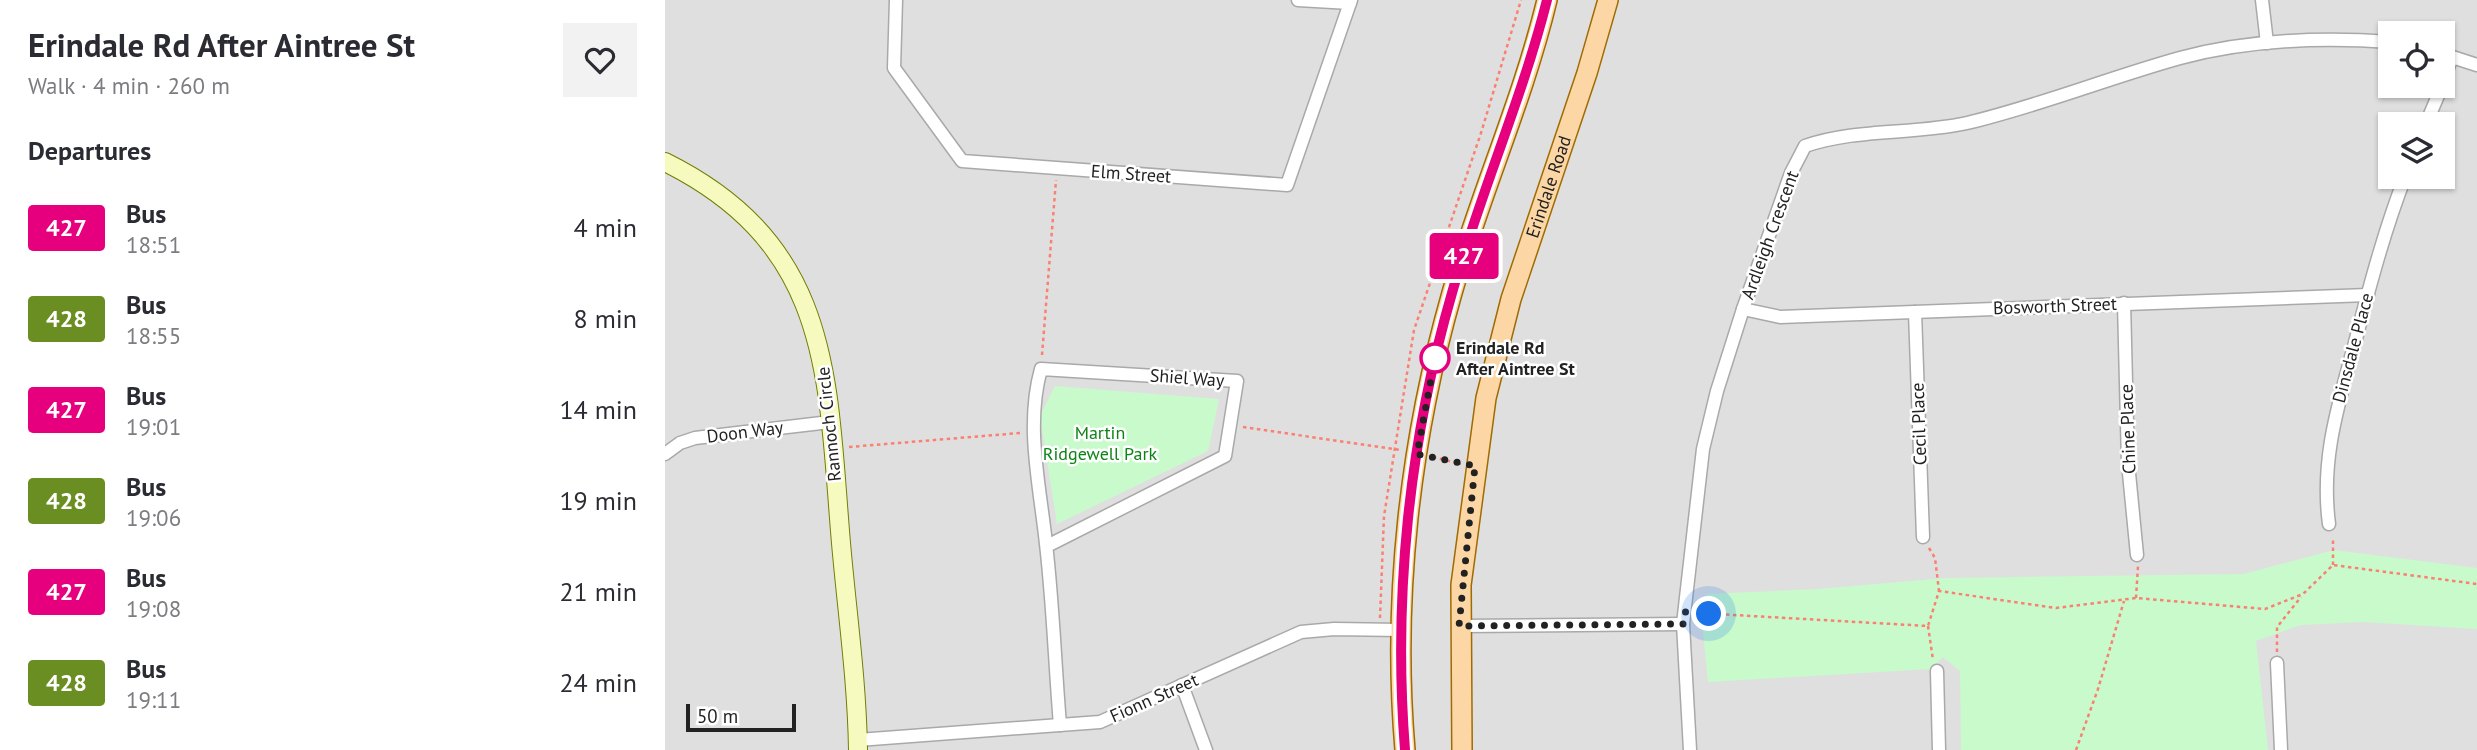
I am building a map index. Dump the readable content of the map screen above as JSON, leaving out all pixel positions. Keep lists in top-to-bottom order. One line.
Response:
{"streets":{"main road":["Erindale Road"],"street":["Elm Street","Ardleigh Crescent","Bosworth Street","Dinsdale Place","Shiel Way","Rannoch Circle","Cecil Place","Chine Place","Doon Way","Fionn Street"]},"crossings":[["Ardleigh Crescent","Bosworth Street"],["Bosworth Street","Dinsdale Place"],["Bosworth Street","Cecil Place"],["Bosworth Street","Chine Place"],["Rannoch Circle","Doon Way"],["Rannoch Circle","Fionn Street"]],"parks":["Martin Ridgewell Park"],"places":["Erindale Rd After Aintree St"],"lines":["bus line 427"],"scale_bar":"50 m","page":{"heading":[["Erindale Rd After Aintree St","Walk · 4 min · 260 m"],"Departures"],"on_map":"427","list":[{"mark":"427","name":"Bus","note":"18:51","value":"4 min"},{"mark":"428","name":"Bus","note":"18:55","value":"8 min"},{"mark":"427","name":"Bus","note":"19:01","value":"14 min"},{"mark":"428","name":"Bus","note":"19:06","value":"19 min"},{"mark":"427","name":"Bus","note":"19:08","value":"21 min"},{"mark":"428","name":"Bus","note":"19:11","value":"24 min"}],"scale":"50 m"}}
